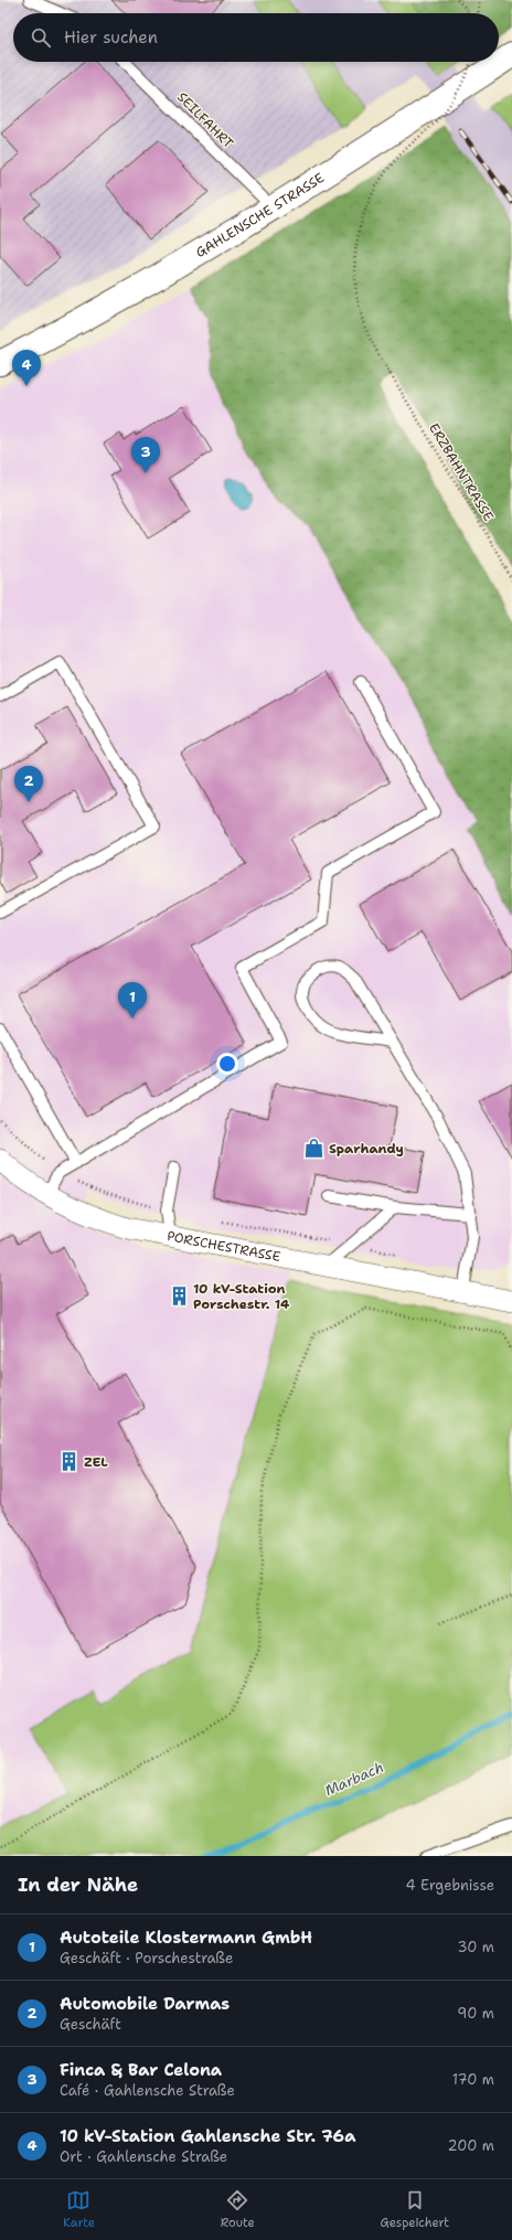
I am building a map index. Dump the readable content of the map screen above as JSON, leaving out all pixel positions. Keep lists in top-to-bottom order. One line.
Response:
{"streets":{"street":["GAHLENSCHE STRASSE","PORSCHESTRASSE"],"lane":["SEILFAHRT"],"path":["ERZBAHNTRASSE"]},"crossings":[["SEILFAHRT","GAHLENSCHE STRASSE"]],"water":["Marbach"],"places":{"shop":["Sparhandy"],"building":["10 kV-Station Porschestr. 14","ZEL"]},"page":{"search":"Hier suchen","pins":["4","3","2","1"],"heading":["In der Nähe","4 Ergebnisse"],"list":[{"mark":"1","name":"Autoteile Klostermann GmbH","note":"Geschäft · Porschestraße","value":"30 m"},{"mark":"2","name":"Automobile Darmas","note":"Geschäft","value":"90 m"},{"mark":"3","name":"Finca & Bar Celona","note":"Café · Gahlensche Straße","value":"170 m"},{"mark":"4","name":"10 kV-Station Gahlensche Str. 76a","note":"Ort · Gahlensche Straße","value":"200 m"}],"nav":["Karte","Route","Gespeichert"]}}
